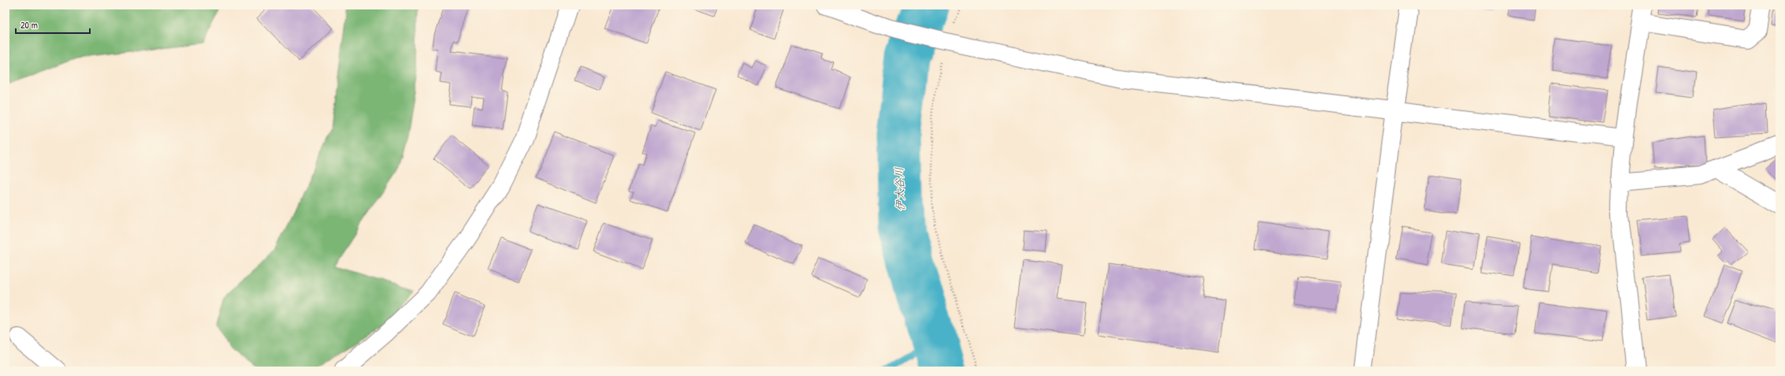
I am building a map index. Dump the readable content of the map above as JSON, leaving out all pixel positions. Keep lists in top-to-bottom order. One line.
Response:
{"water":["伊太谷川"],"scale_bar":"20 m"}
